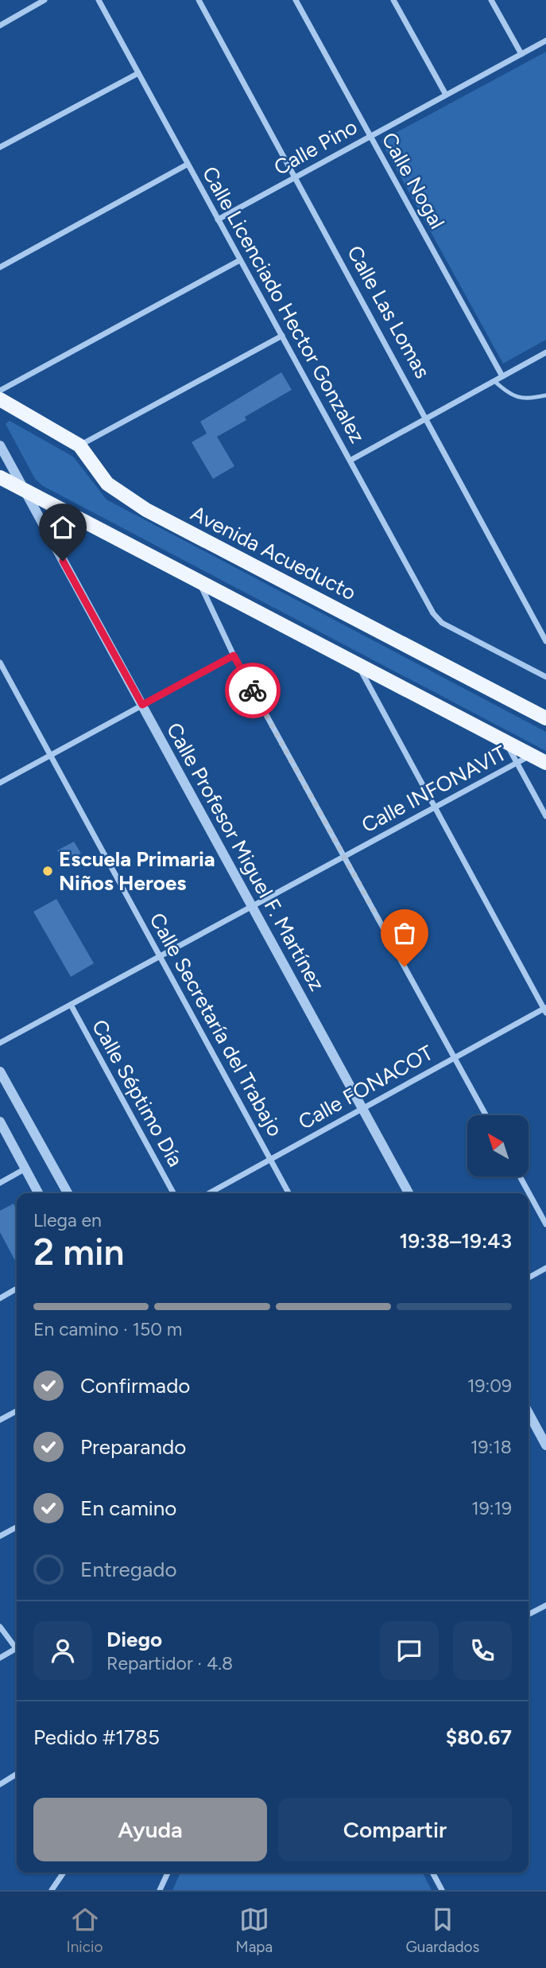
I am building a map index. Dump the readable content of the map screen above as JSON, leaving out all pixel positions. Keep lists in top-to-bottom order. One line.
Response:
{"streets":{"main road":["Avenida Acueducto"],"street":["Calle Pino","Calle Nogal","Calle Licenciado Hector Gonzalez","Calle Las Lomas","Calle INFONAVIT","Calle Profesor Miguel F. Martínez","Calle Secretaría del Trabajo","Calle FONACOT","Calle Séptimo Día"]},"crossings":[["Calle Pino","Calle Nogal"],["Calle Pino","Calle Licenciado Hector Gonzalez"],["Calle Pino","Calle Las Lomas"],["Calle INFONAVIT","Calle Profesor Miguel F. Martínez"],["Calle INFONAVIT","Calle Secretaría del Trabajo"],["Calle INFONAVIT","Calle Séptimo Día"],["Calle Profesor Miguel F. Martínez","Calle FONACOT"],["Calle Secretaría del Trabajo","Calle FONACOT"]],"places":["Escuela Primaria Niños Heroes"],"north":"top left","page":{"heading":["2 min","Llega en","19:38–19:43"],"panel":["Diego","Repartidor · 4.8","Pedido #1785","$80.67"],"bar":"En camino · 150 m","list":[["Confirmado","19:09"],["Preparando","19:18"],["En camino","19:19"],"Entregado"],"buttons":["Ayuda","Compartir"],"tabs":["Inicio","Mapa","Guardados"]}}
